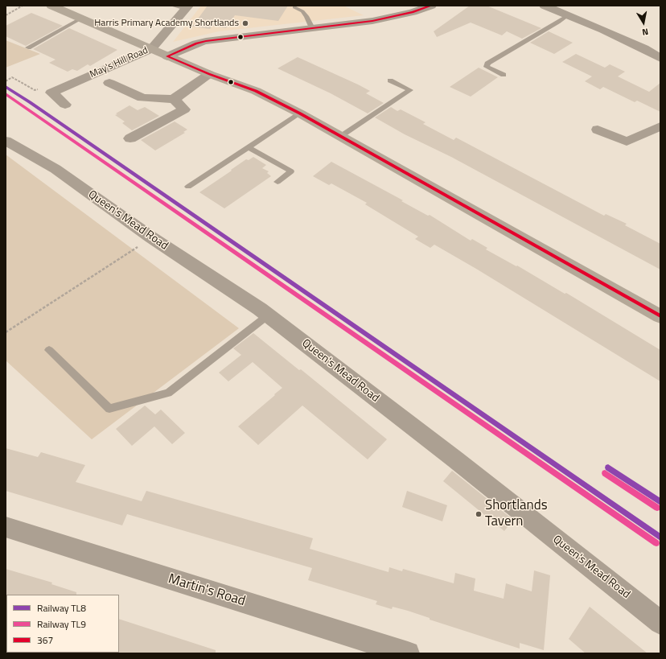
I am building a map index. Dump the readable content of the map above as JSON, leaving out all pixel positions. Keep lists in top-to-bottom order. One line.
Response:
{"streets":{"street":["May's Hill Road","Queen's Mead Road","Martin's Road"]},"places":["Harris Primary Academy Shortlands","Shortlands Tavern"],"lines":["transit line 367","rail line TL8","rail line TL9"],"legend":["Railway TL8","Railway TL9","367"],"north":"bottom"}
